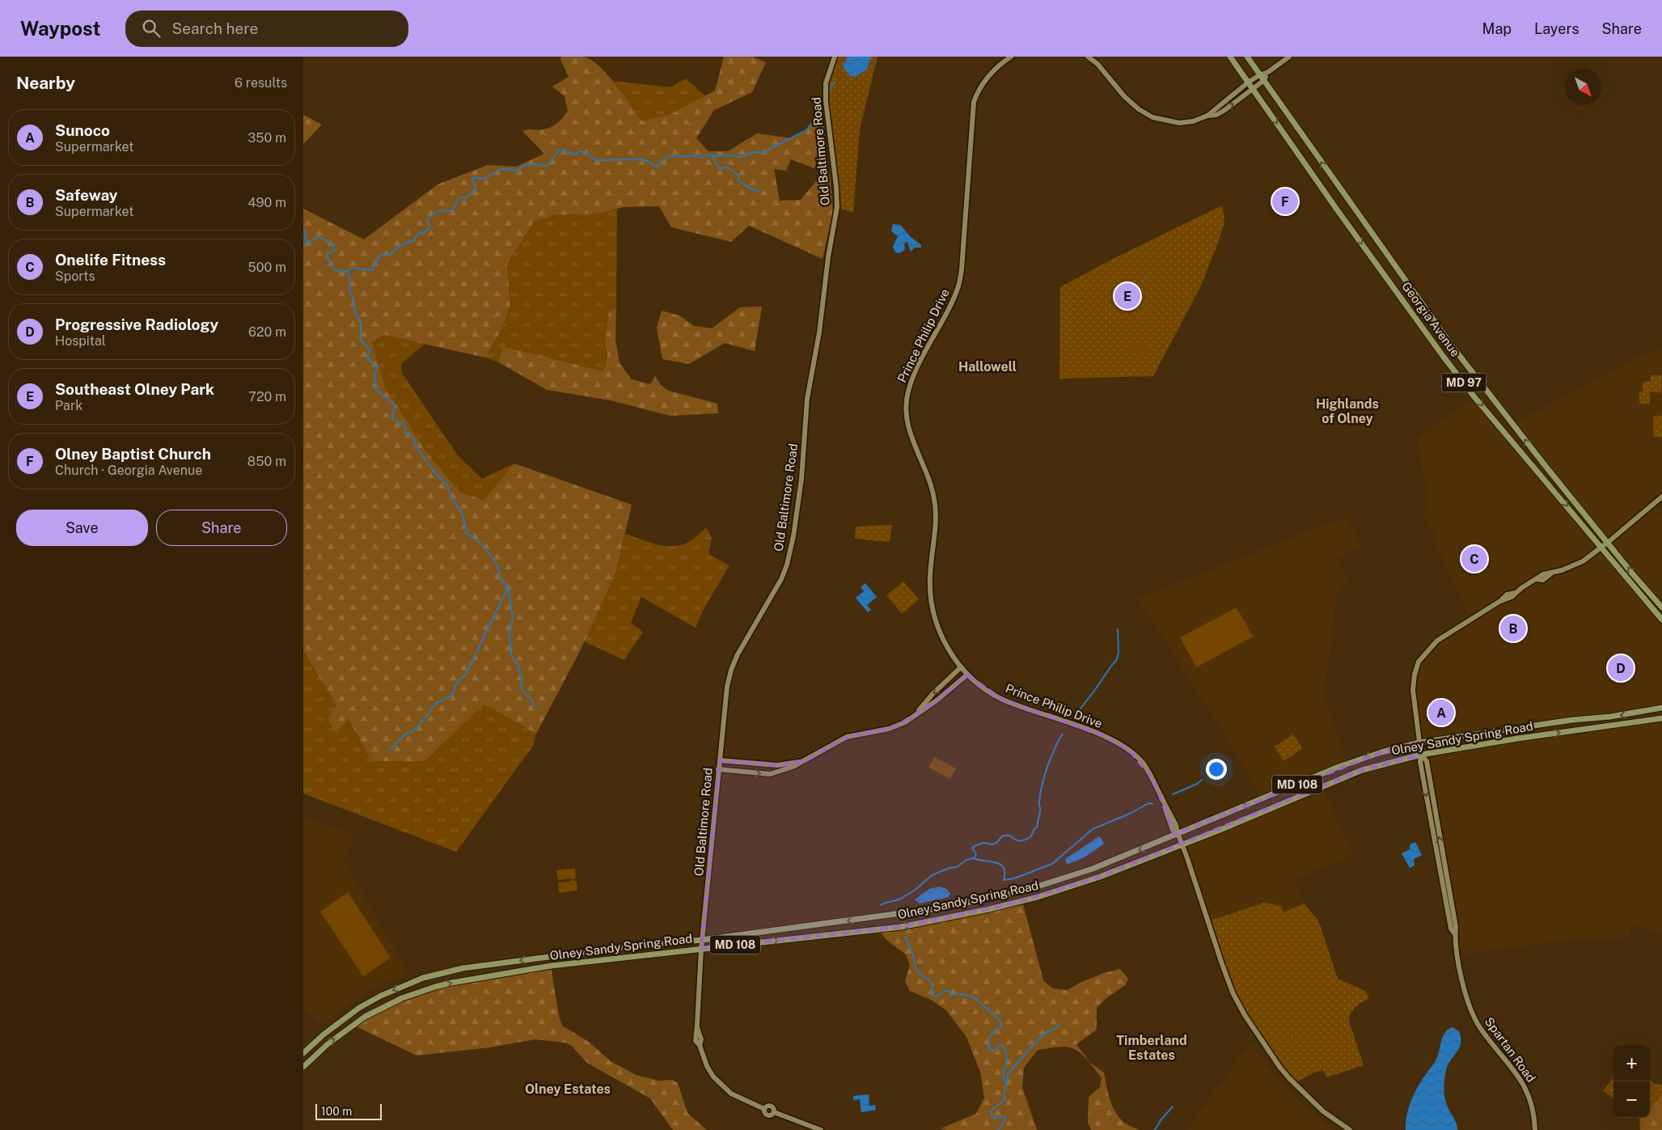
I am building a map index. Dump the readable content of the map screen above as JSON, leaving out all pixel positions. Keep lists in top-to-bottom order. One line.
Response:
{"streets":{"main road":["Georgia Avenue","MD 97","Olney Sandy Spring Road","MD 108"],"street":["Old Baltimore Road","Prince Philip Drive","Spartan Road"]},"crossings":[["Old Baltimore Road","Olney Sandy Spring Road"],["Georgia Avenue","Spartan Road"],["Prince Philip Drive","Olney Sandy Spring Road"],["Olney Sandy Spring Road","Spartan Road"]],"districts":["Hallowell","Highlands of Olney","Timberland Estates","Olney Estates"],"scale_bar":"100 m","north":"bottom right","page":{"header":"Waypost","search":"Search here","nav":["Map","Layers","Share"],"heading":["Nearby","6 results"],"list":[{"mark":"A","name":"Sunoco","note":"Supermarket","value":"350 m"},{"mark":"B","name":"Safeway","note":"Supermarket","value":"490 m"},{"mark":"C","name":"Onelife Fitness","note":"Sports","value":"500 m"},{"mark":"D","name":"Progressive Radiology","note":"Hospital","value":"620 m"},{"mark":"E","name":"Southeast Olney Park","note":"Park","value":"720 m"},{"mark":"F","name":"Olney Baptist Church","note":"Church · Georgia Avenue","value":"850 m"}],"pins":["F","E","C","B","D","A"],"buttons":["Save","Share"],"map_buttons":["+","−"],"scale":"100 m"}}
